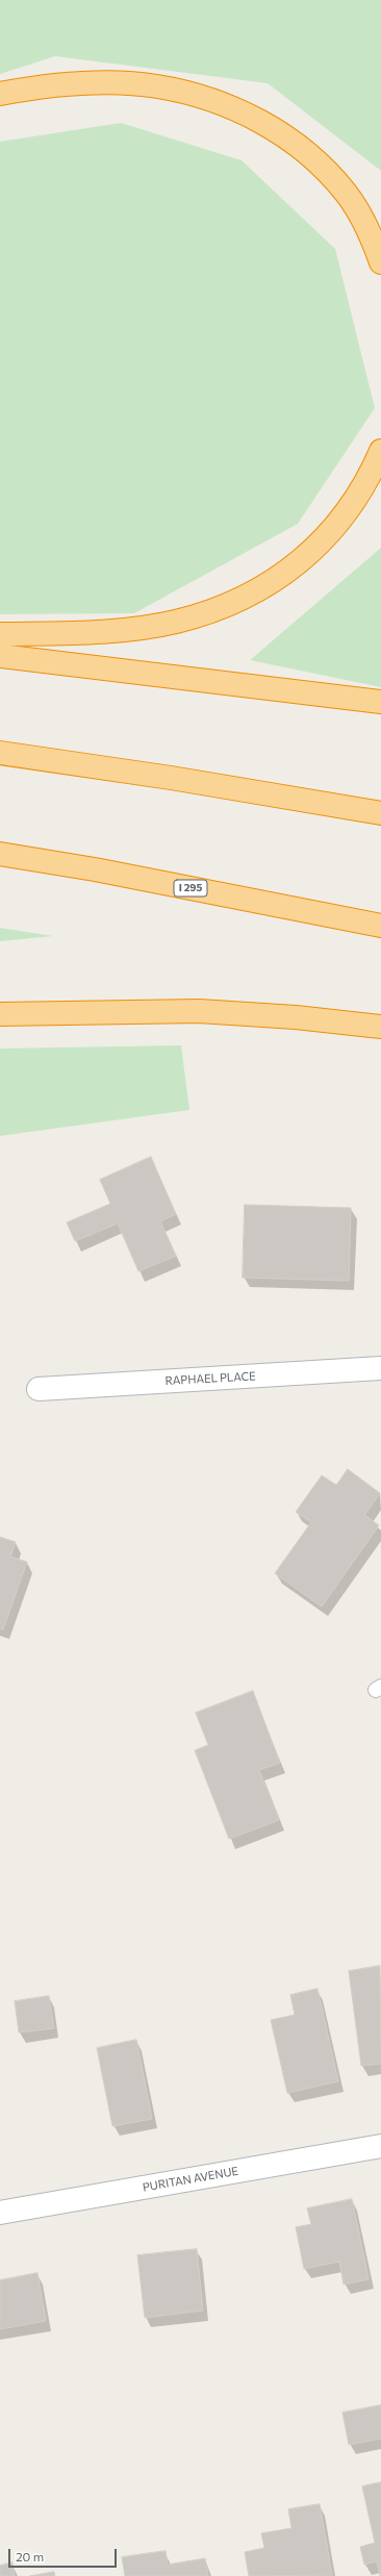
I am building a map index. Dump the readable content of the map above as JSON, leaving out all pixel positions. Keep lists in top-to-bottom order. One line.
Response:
{"streets":{"highway":["I 295"],"street":["RAPHAEL PLACE","PURITAN AVENUE"]},"scale_bar":"20 m"}
